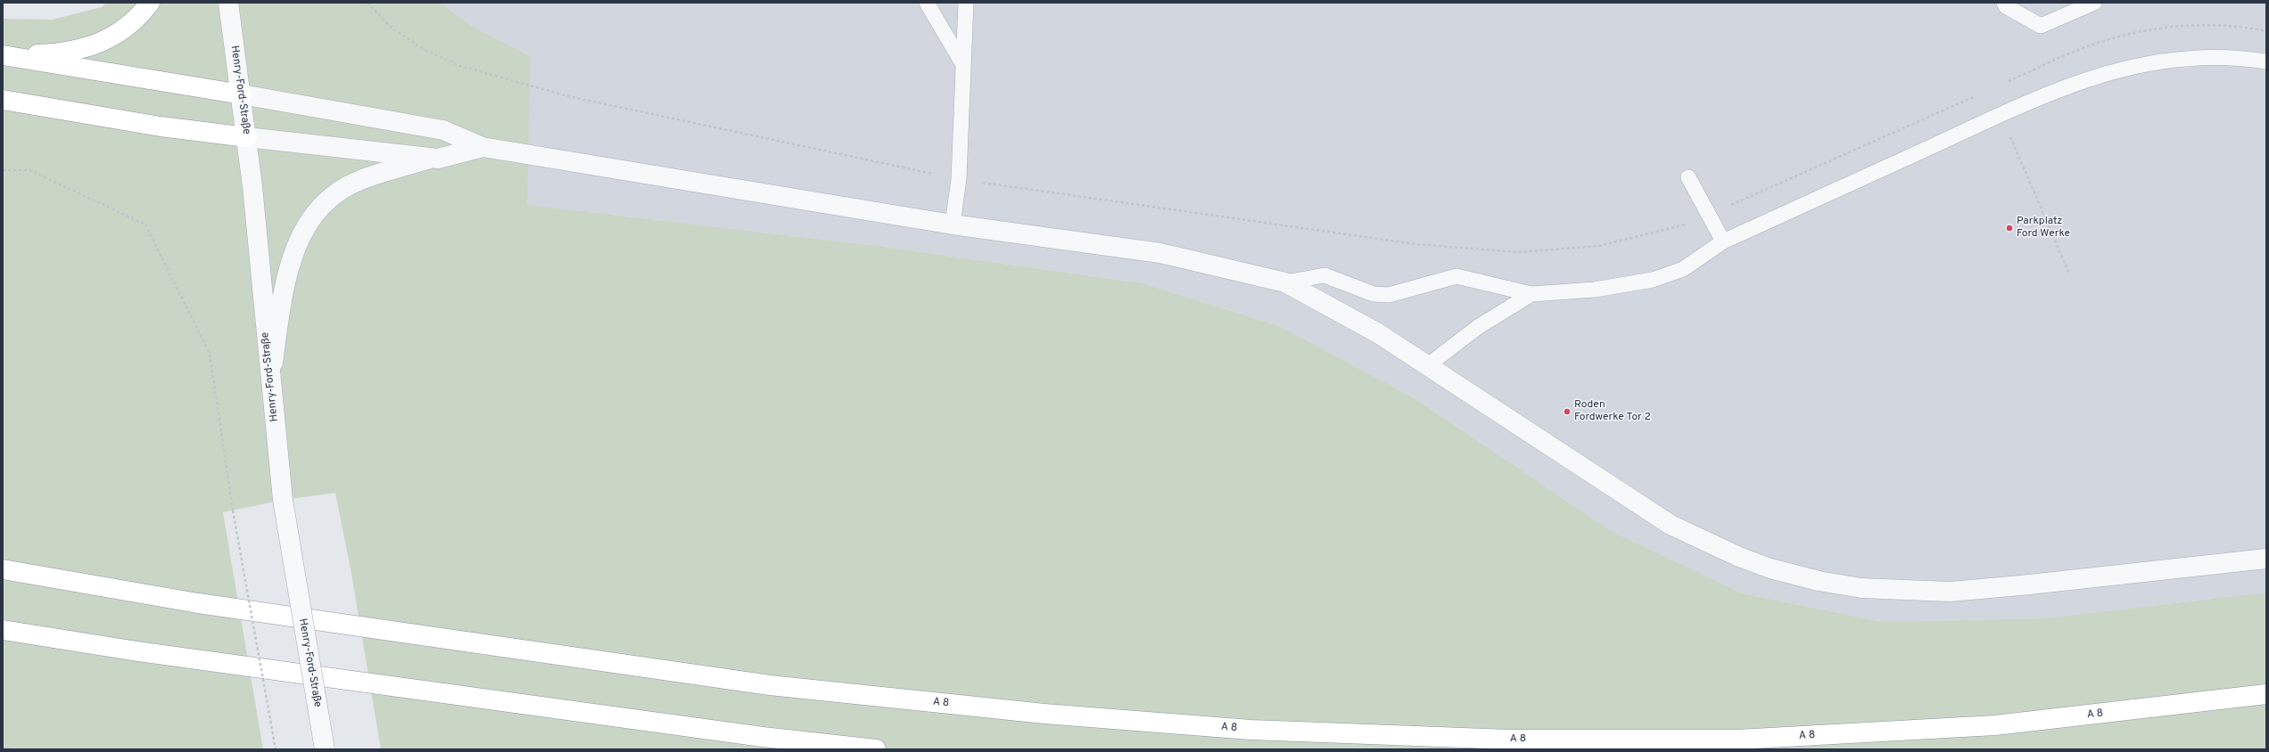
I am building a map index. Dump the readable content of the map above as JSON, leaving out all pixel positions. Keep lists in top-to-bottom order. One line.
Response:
{"streets":{"highway":["A 8"],"street":["Henry-Ford-Straße"]},"places":["Parkplatz Ford Werke","Roden Fordwerke Tor 2"]}
